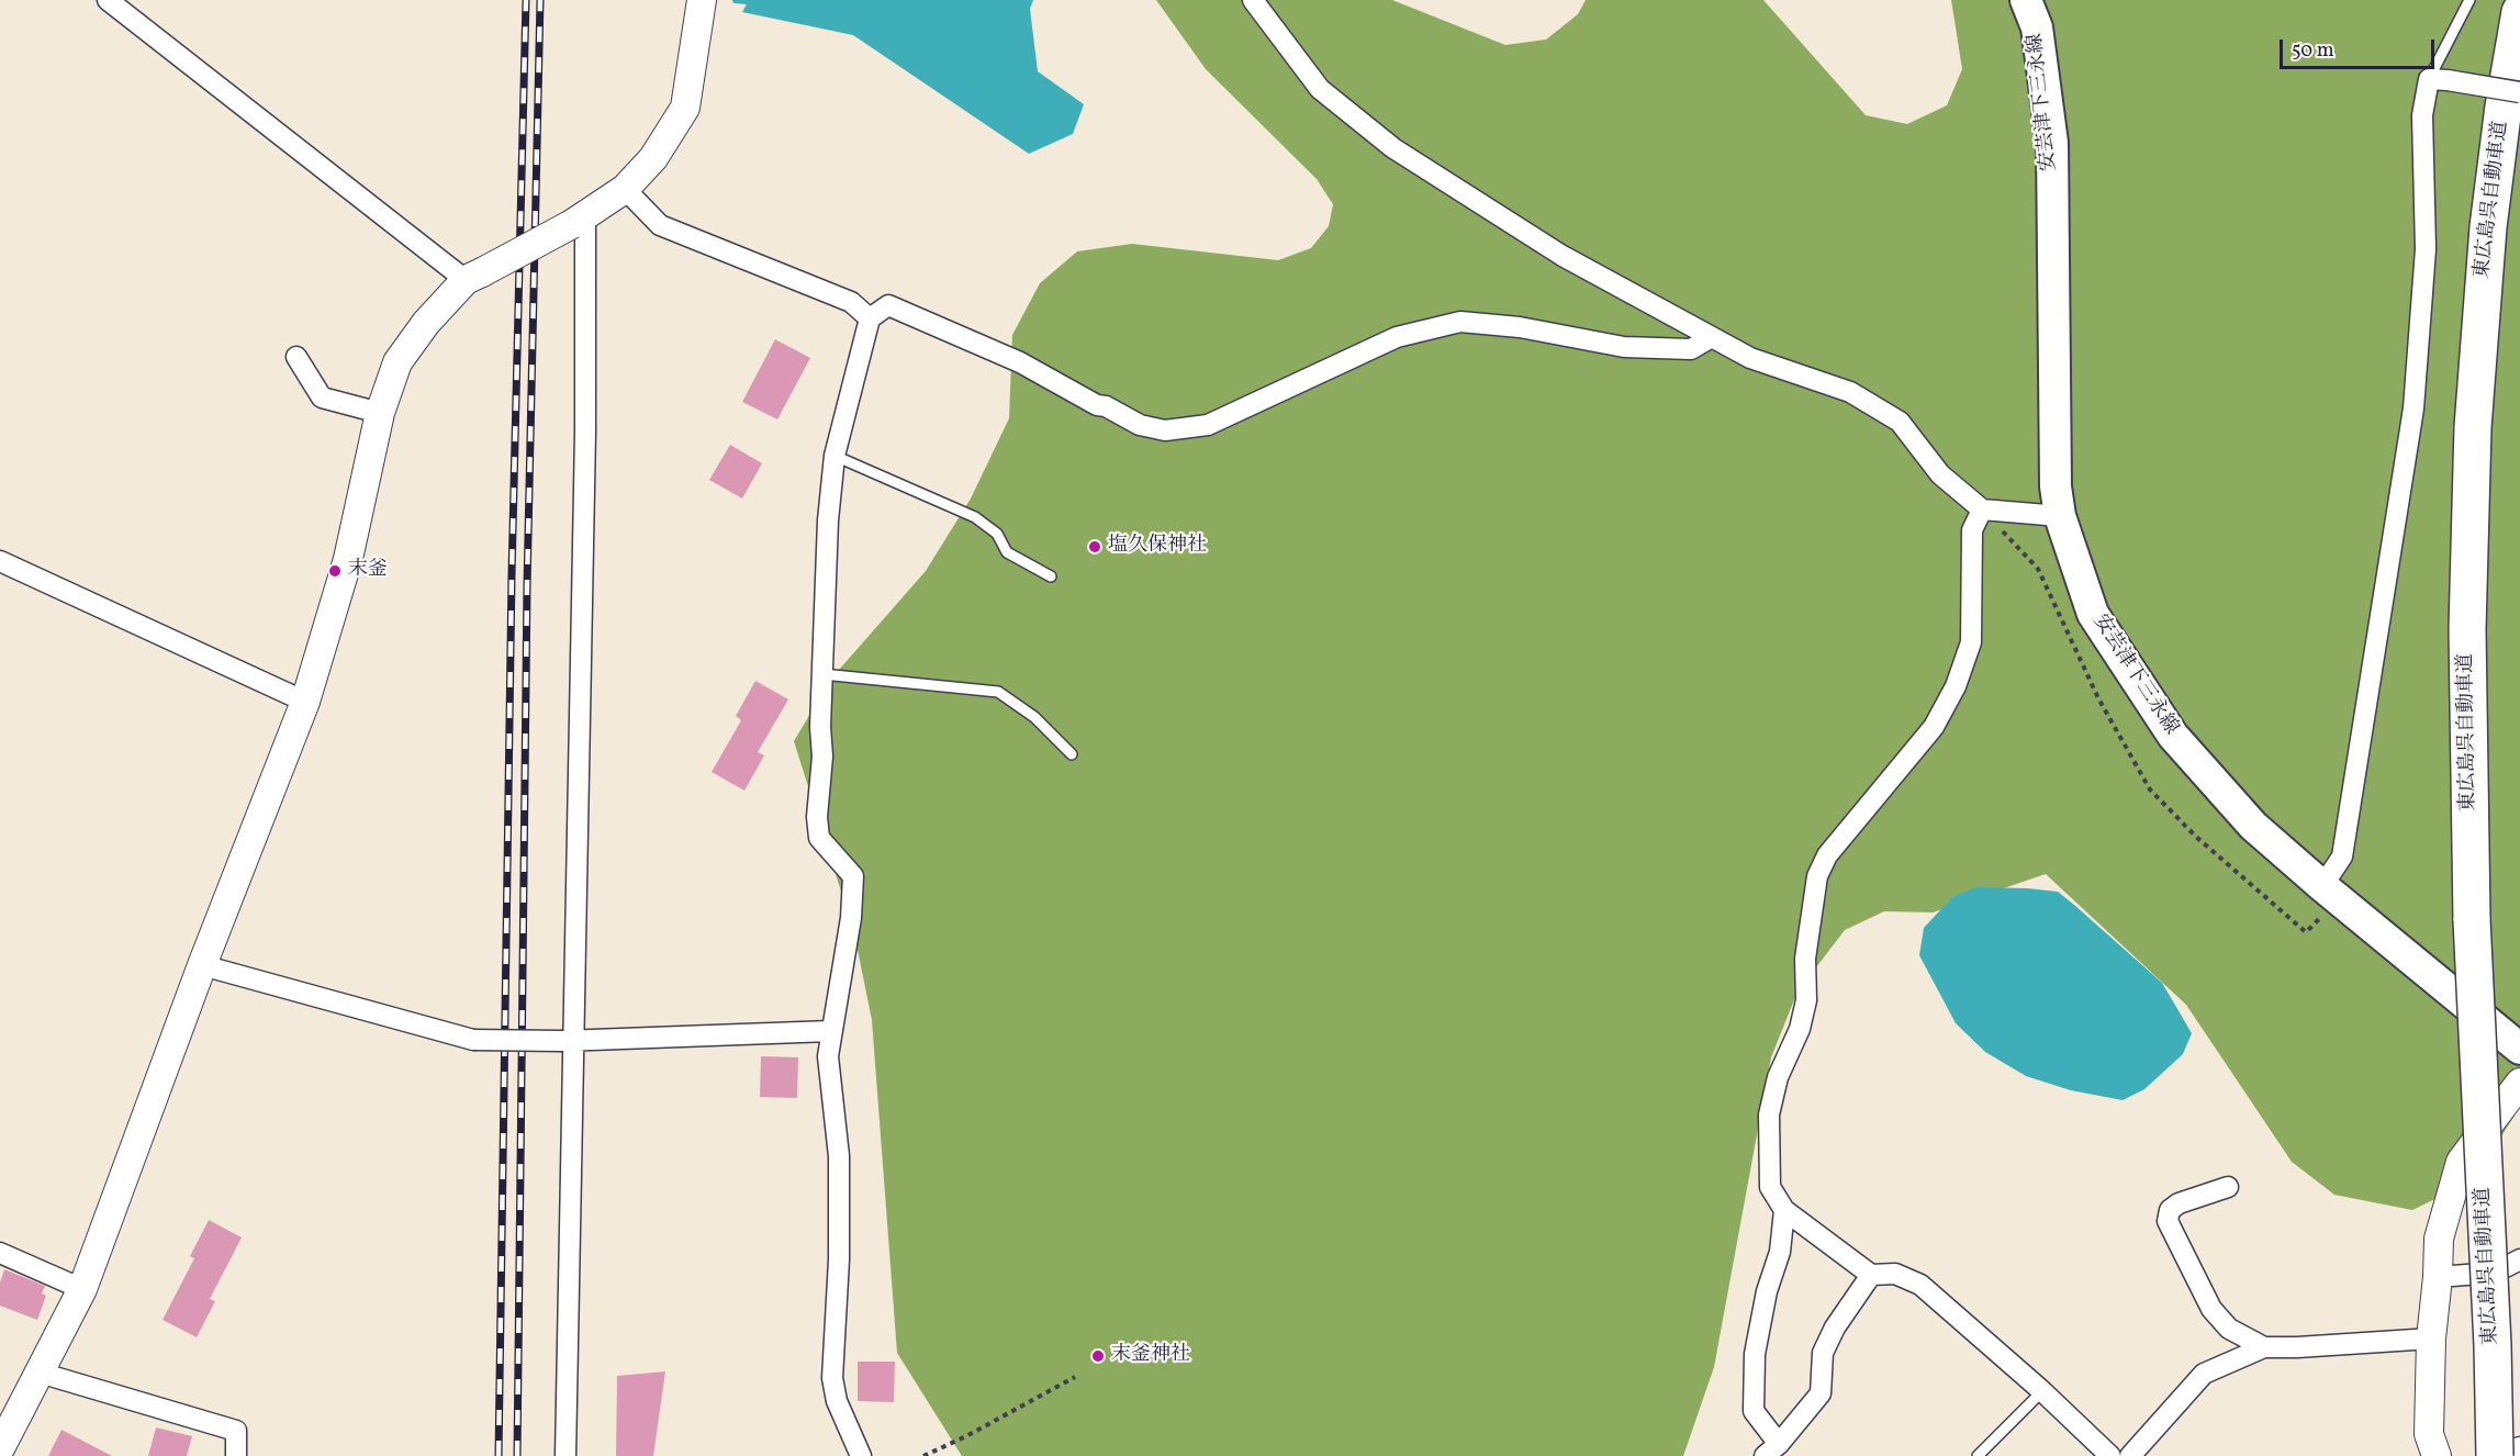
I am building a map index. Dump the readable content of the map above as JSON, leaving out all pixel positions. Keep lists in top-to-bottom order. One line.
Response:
{"streets":{"highway":["東広島呉自動車道"],"main road":["安芸津下三永線"]},"places":["塩久保神社","末釜","末釜神社"],"scale_bar":"50 m"}
